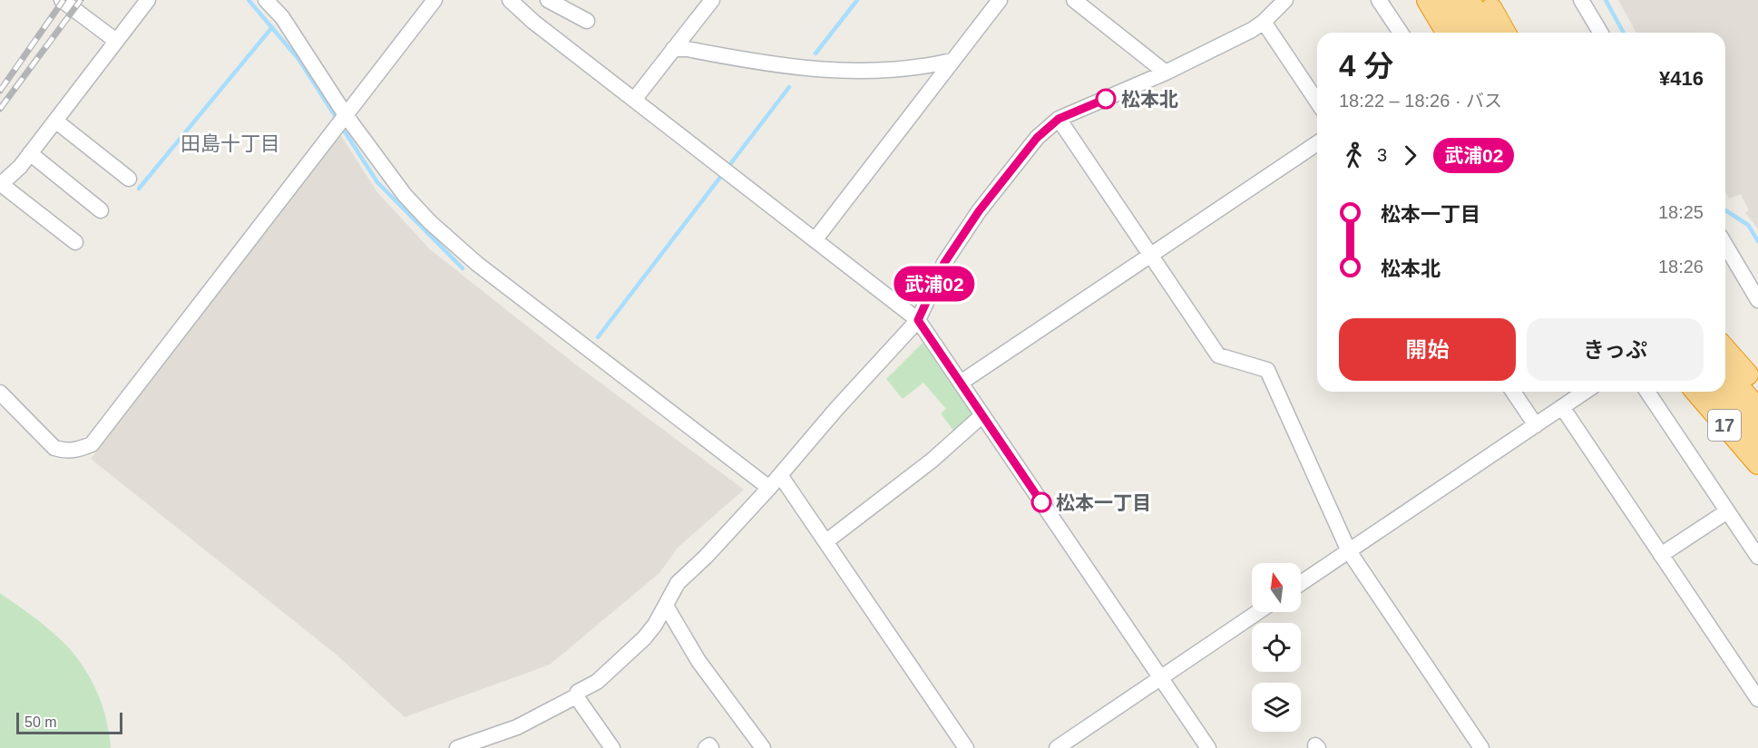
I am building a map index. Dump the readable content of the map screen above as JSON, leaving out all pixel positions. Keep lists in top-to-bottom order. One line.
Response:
{"streets":{"highway":["17"]},"districts":["田島十丁目"],"places":["松本北","松本一丁目"],"lines":["bus line 武浦02"],"scale_bar":"50 m","north":"top","page":{"on_map":"武浦02","heading":["4 分","18:22 – 18:26 · バス","¥416"],"legs":["3","武浦02"],"list":[{"name":"松本一丁目","value":"18:25"},{"name":"松本北","value":"18:26"}],"buttons":["開始","きっぷ"],"scale":"50 m"}}
